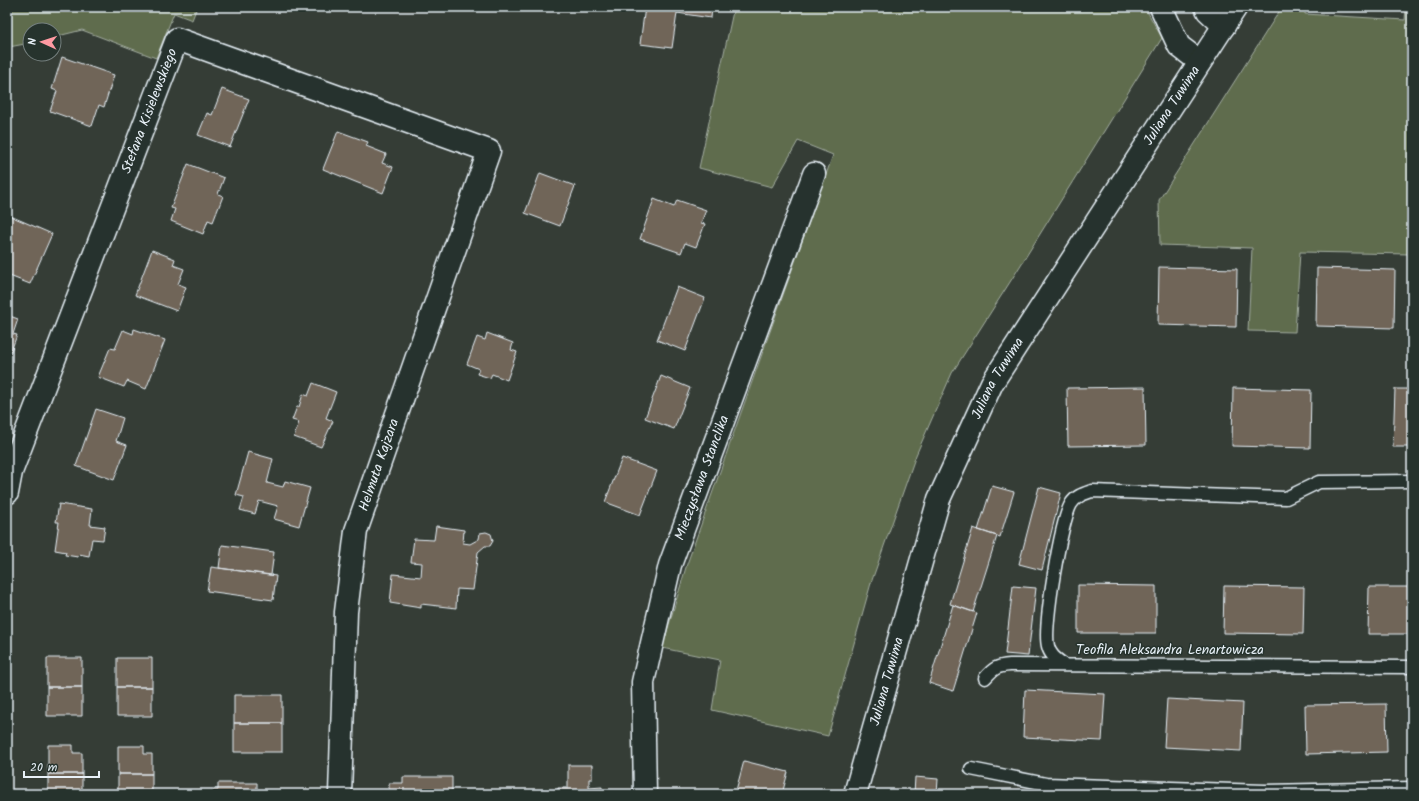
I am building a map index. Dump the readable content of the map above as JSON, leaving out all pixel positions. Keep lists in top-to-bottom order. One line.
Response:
{"streets":{"street":["Juliana Tuwima","Stefana Kisielewskiego","Helmuta Kajzara","Mieczysława Stanclika"],"lane":["Teofila Aleksandra Lenartowicza"]},"crossings":[["Stefana Kisielewskiego","Helmuta Kajzara"]],"scale_bar":"20 m","north":"left"}
